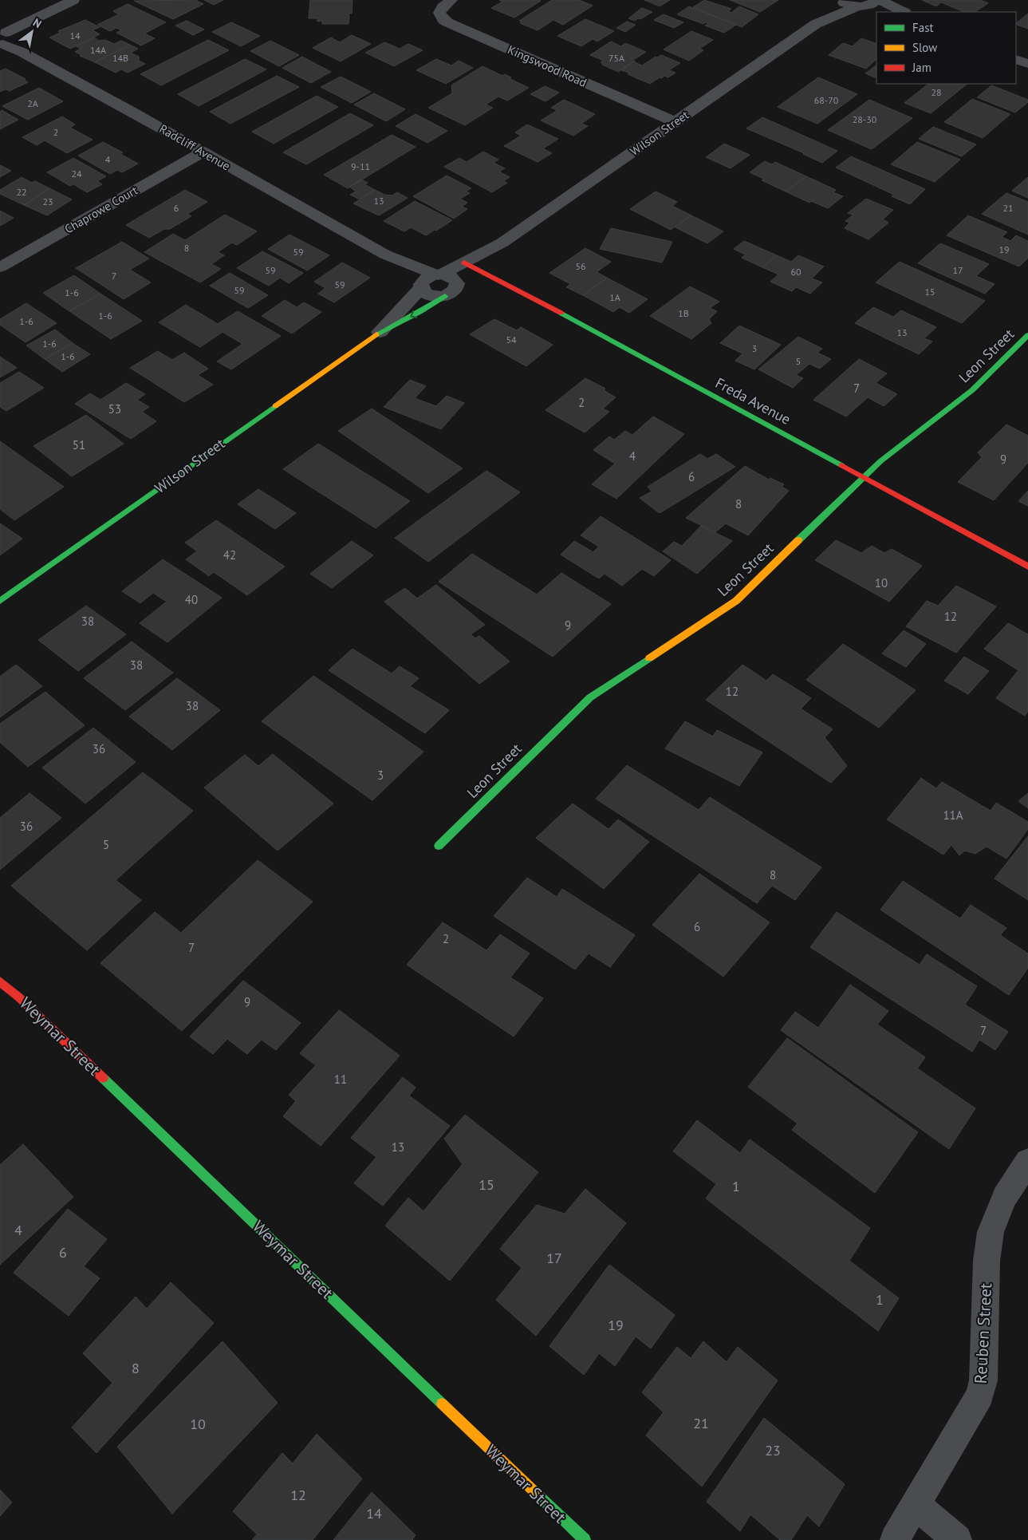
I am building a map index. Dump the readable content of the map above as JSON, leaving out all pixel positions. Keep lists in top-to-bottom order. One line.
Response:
{"streets":{"street":["Kingswood Road","Wilson Street","Radcliff Avenue","Chaprowe Court","Leon Street","Freda Avenue","Weymar Street","Reuben Street"]},"crossings":[["Kingswood Road","Wilson Street"],["Wilson Street","Radcliff Avenue"],["Wilson Street","Freda Avenue"],["Radcliff Avenue","Chaprowe Court"],["Leon Street","Freda Avenue"]],"house_numbers":["14","14A","14B","75A","28","68-70","2A","28-30","2","4","9-11","24","22","13","23","6","21","8","19","59","56","59","17","60","7","59","59","15","1-6","1A","1B","1-6","1-6","13","54","1-6","3","1-6","5","7","2","53","51","4","9","6","8","42","10","40","12","38","9","38","12","38","36","3","11A","36","5","8","6","2","7","9","7","11","13","15","1","4","6","17","1","19","8","21","10","23","12","14"],"legend":["Fast","Slow","Jam"],"north":"top right"}
